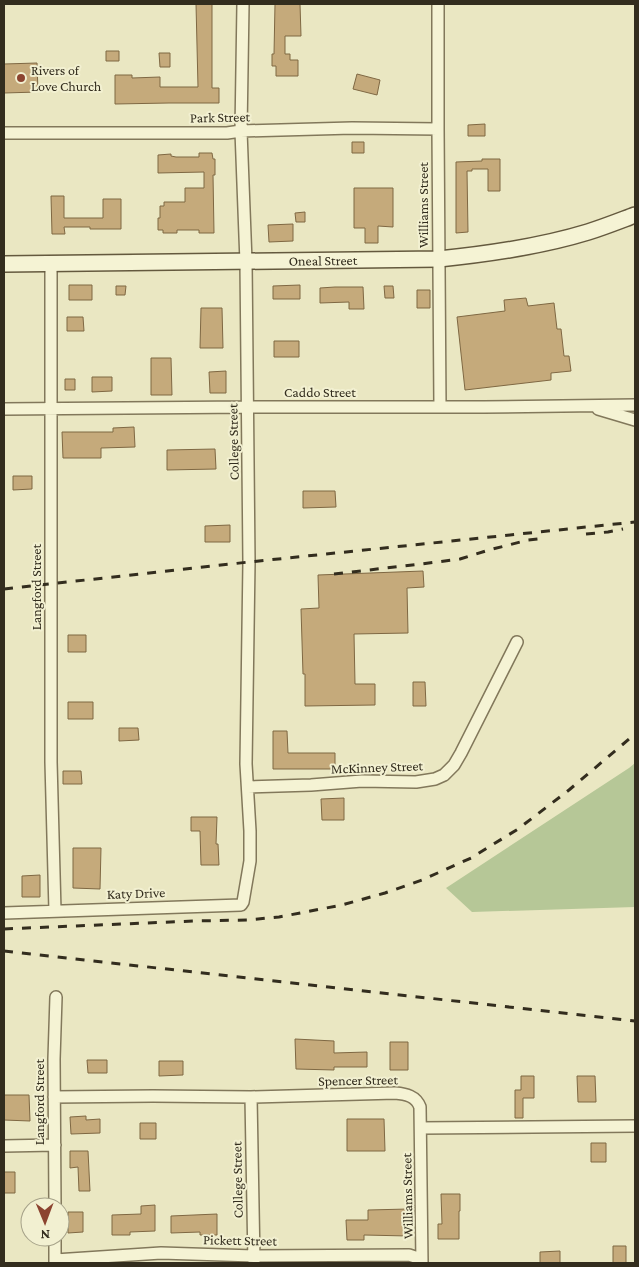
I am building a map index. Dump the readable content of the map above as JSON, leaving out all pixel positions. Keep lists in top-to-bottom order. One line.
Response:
{"streets":{"street":["Park Street","Williams Street","Oneal Street","Caddo Street","College Street","Langford Street","McKinney Street","Katy Drive","Spencer Street","Pickett Street"]},"crossings":[["Park Street","Williams Street"],["Park Street","College Street"],["Williams Street","Oneal Street"],["Williams Street","Caddo Street"],["Williams Street","Spencer Street"],["Williams Street","Pickett Street"],["Oneal Street","College Street"],["Oneal Street","Langford Street"],["Caddo Street","College Street"],["Caddo Street","Langford Street"],["College Street","McKinney Street"],["College Street","Katy Drive"],["College Street","Spencer Street"],["College Street","Pickett Street"],["Langford Street","Katy Drive"],["Langford Street","Spencer Street"]],"places":["Rivers of Love Church"],"north":"bottom"}
